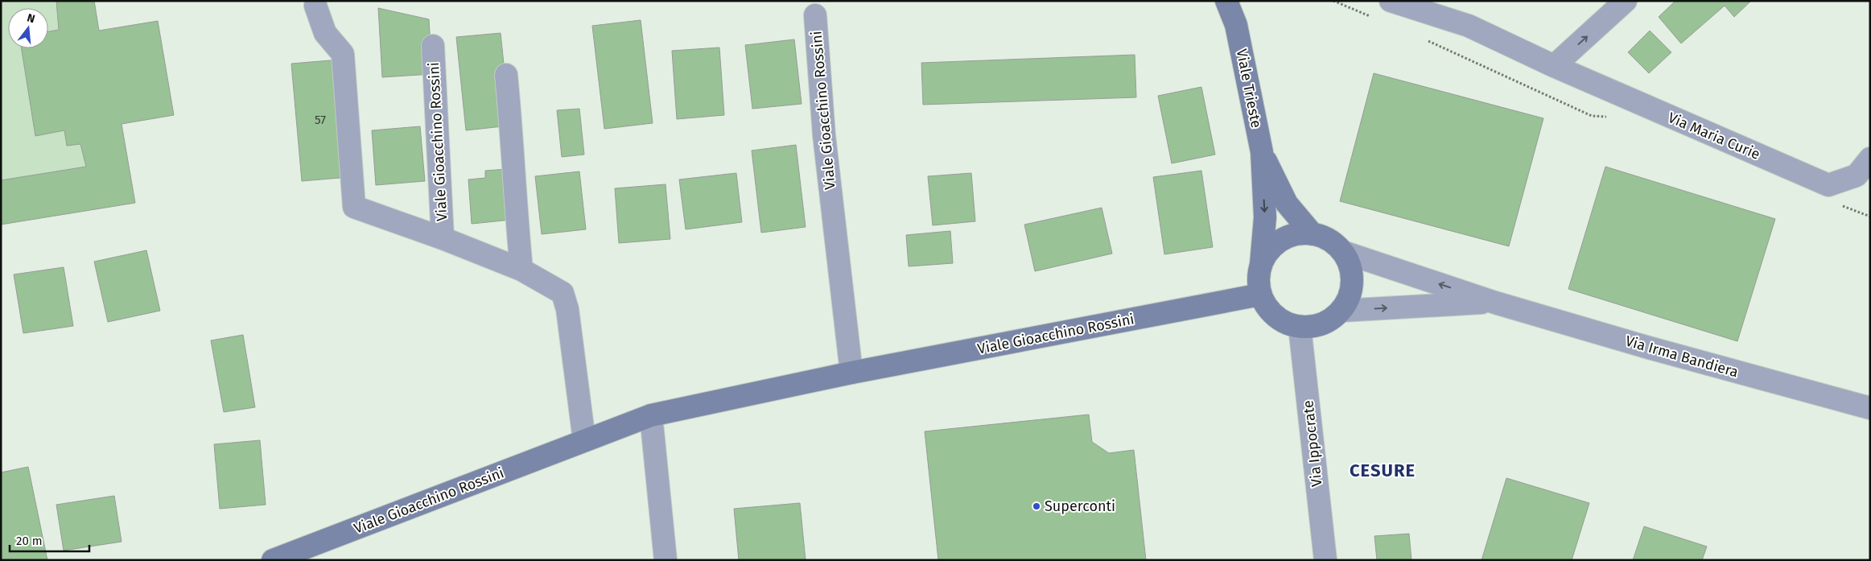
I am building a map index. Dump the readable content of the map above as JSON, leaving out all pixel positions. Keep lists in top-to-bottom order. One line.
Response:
{"streets":{"street":["Viale Trieste","Viale Gioacchino Rossini","Via Maria Curie","Via Irma Bandiera","Via Ippocrate"]},"crossings":[["Viale Trieste","Viale Gioacchino Rossini"],["Viale Trieste","Via Irma Bandiera"],["Viale Trieste","Via Ippocrate"],["Viale Gioacchino Rossini","Via Irma Bandiera"],["Viale Gioacchino Rossini","Via Ippocrate"],["Via Irma Bandiera","Via Ippocrate"]],"districts":["CESURE"],"places":["Superconti"],"house_numbers":["57"],"scale_bar":"20 m","north":"top"}
